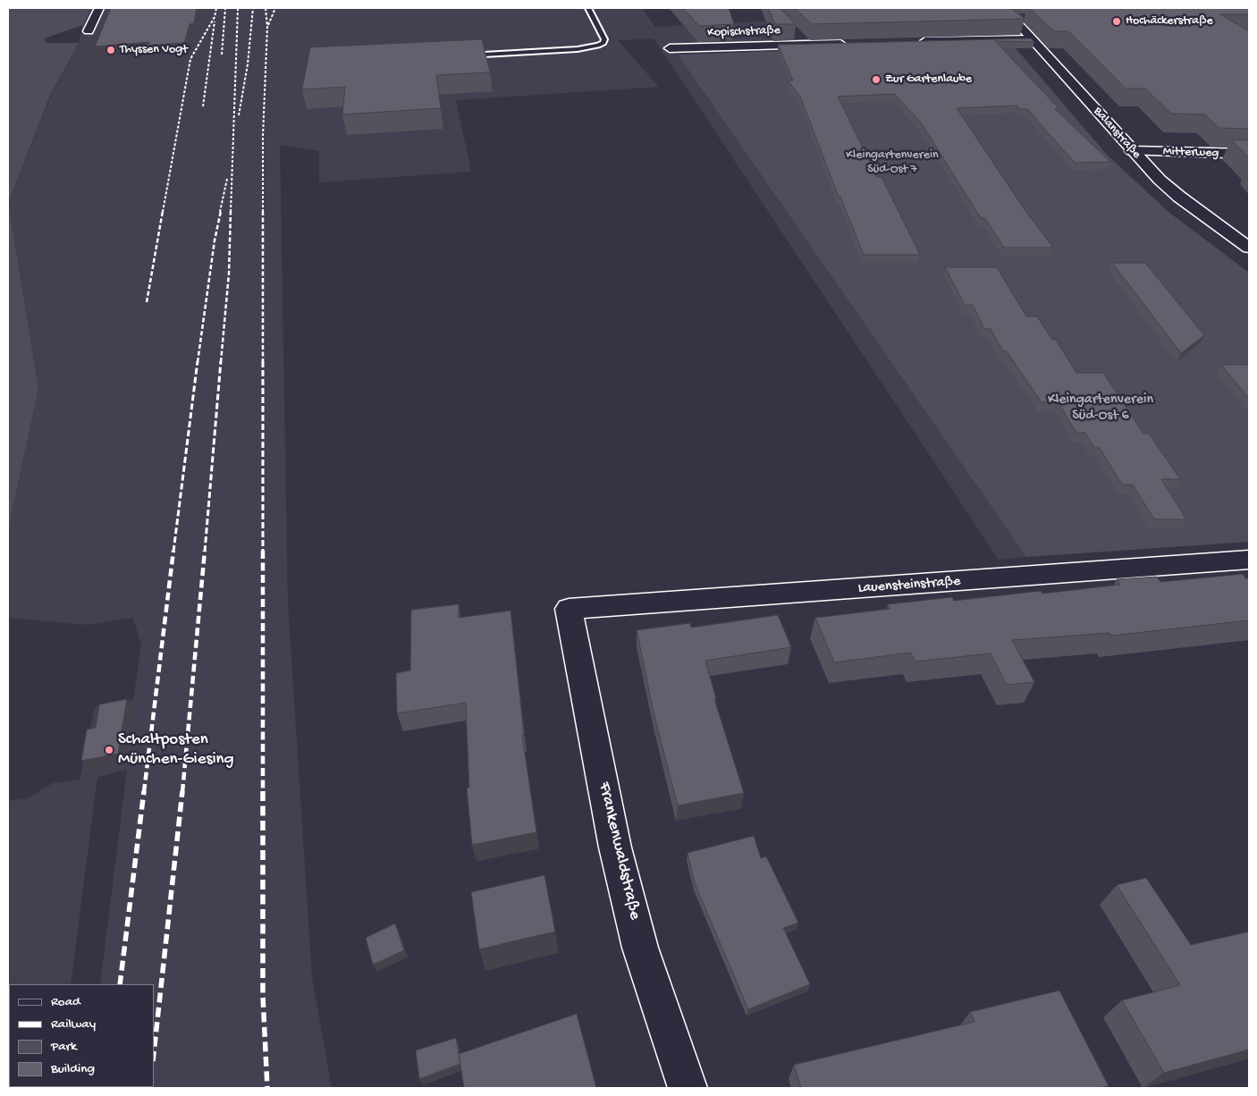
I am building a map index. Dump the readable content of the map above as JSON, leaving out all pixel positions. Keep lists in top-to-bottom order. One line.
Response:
{"streets":{"street":["Kopischstraße","Balanstraße","Mitterweg","Lauensteinstraße","Frankenwaldstraße"]},"crossings":[["Balanstraße","Mitterweg"],["Lauensteinstraße","Frankenwaldstraße"]],"parks":["Kleingartenverein Süd-Ost 7","Kleingartenverein Süd-Ost 6"],"places":["Hochäckerstraße","Thyssen Vogt","Zur Gartenlaube","Schaltposten München-Giesing"],"legend":["Road","Railway","Park","Building"]}
